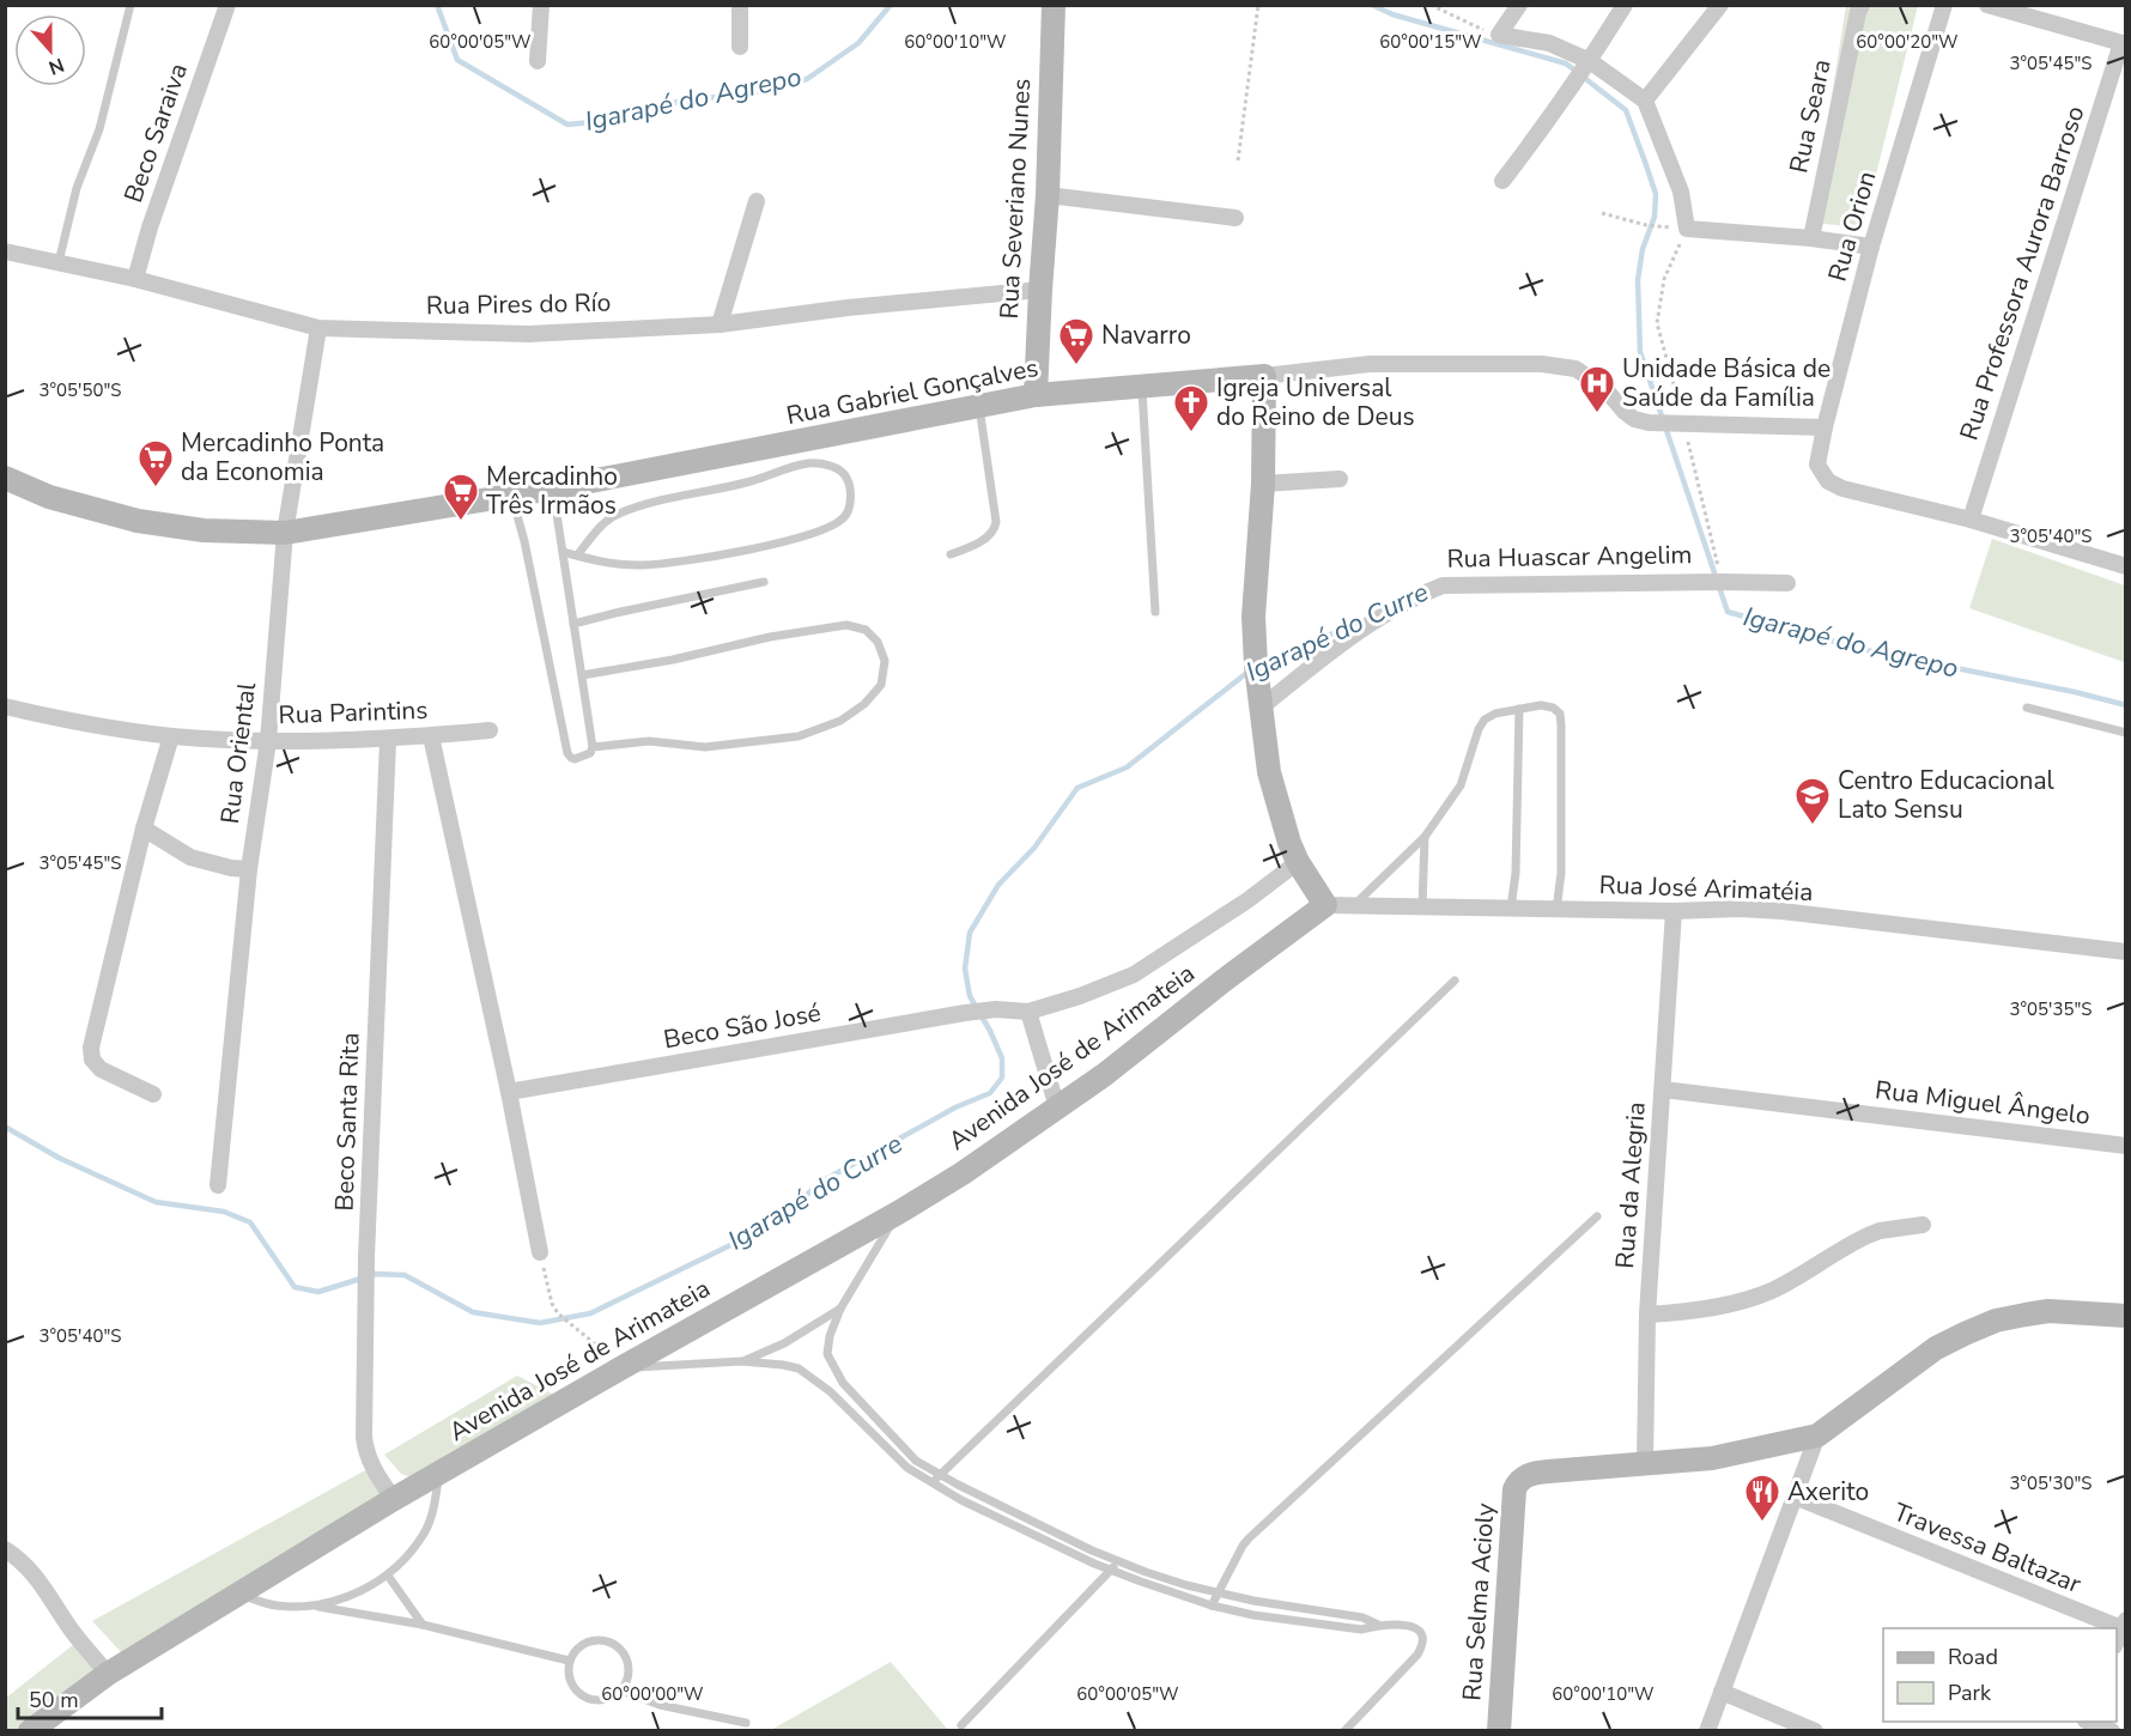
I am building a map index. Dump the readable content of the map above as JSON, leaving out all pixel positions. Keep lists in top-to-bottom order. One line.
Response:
{"streets":{"street":["Rua Seara","Beco Saraiva","Rua Severiano Nunes","Rua Orion","Rua Professora Aurora Barroso","Rua Pires do Río","Rua Gabriel Gonçalves","Rua Huascar Angelim","Rua Parintins","Rua Oriental","Rua José Arimatéia","Beco São José","Avenida José de Arimateia","Rua Miguel Ângelo","Beco Santa Rita","Rua da Alegria","Travessa Baltazar","Rua Selma Acioly"]},"crossings":[["Beco Saraiva","Rua Pires do Río"],["Rua Severiano Nunes","Rua Pires do Río"],["Rua Severiano Nunes","Rua Gabriel Gonçalves"],["Rua Orion","Rua Professora Aurora Barroso"],["Rua Orion","Rua Gabriel Gonçalves"],["Rua Pires do Río","Rua Oriental"],["Rua Gabriel Gonçalves","Rua Oriental"],["Rua Parintins","Rua Oriental"],["Rua Parintins","Beco Santa Rita"],["Rua José Arimatéia","Avenida José de Arimateia"],["Rua José Arimatéia","Rua da Alegria"],["Avenida José de Arimateia","Beco Santa Rita"],["Rua Miguel Ângelo","Rua da Alegria"],["Rua da Alegria","Rua Selma Acioly"]],"water":["Igarapé do Agrepo","Igarapé do Curre"],"places":{"supermarket":["Navarro","Mercadinho Ponta da Economia","Mercadinho Três Irmãos"],"hospital":["Unidade Básica de Saúde da Família"],"church":["Igreja Universal do Reino de Deus"],"school or university":["Centro Educacional Lato Sensu"],"restaurant":["Axerito"]},"legend":["Road","Park"],"scale_bar":"50 m","north":"bottom","coordinates":["60°00'05\"W","60°00'10\"W","60°00'15\"W","60°00'20\"W","3°05'45\"S","3°05'50\"S","3°05'40\"S","3°05'35\"S","3°05'30\"S","60°00'00\"W"]}
